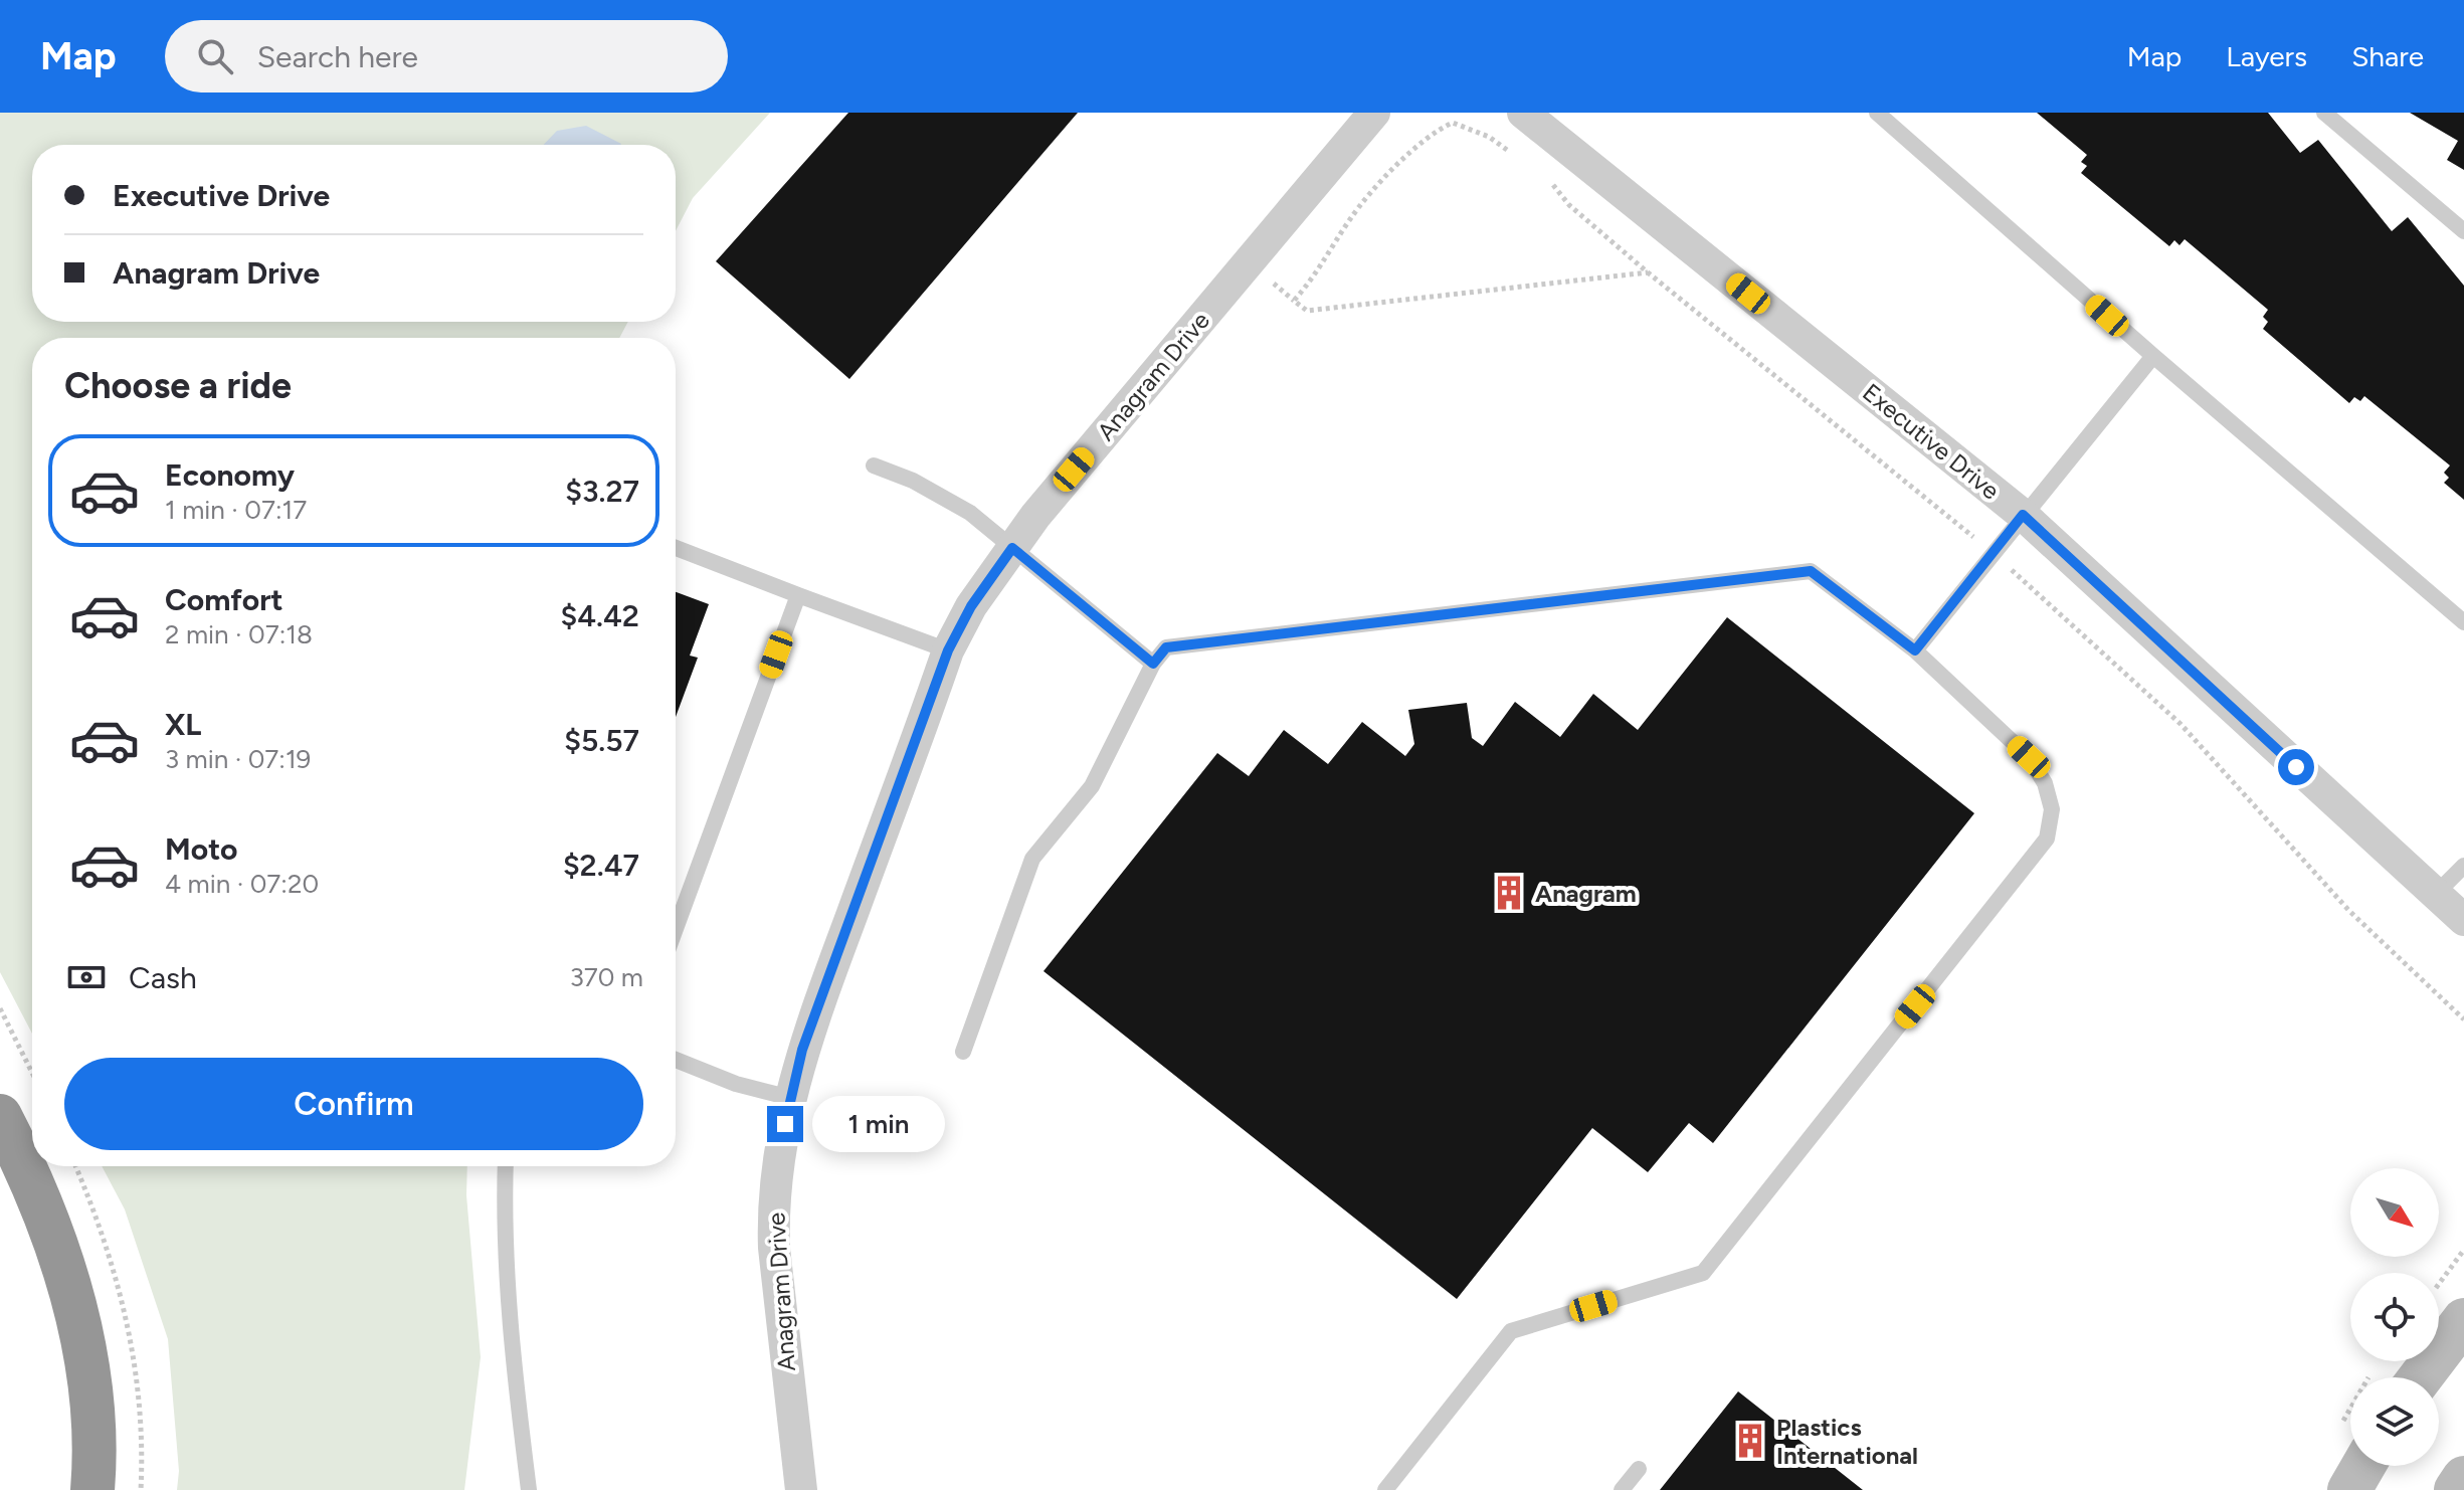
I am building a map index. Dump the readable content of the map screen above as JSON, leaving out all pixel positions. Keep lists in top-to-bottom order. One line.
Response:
{"streets":{"street":["Anagram Drive","Executive Drive"]},"places":{"building":["Anagram","Plastics International"]},"north":"bottom right","page":{"header":"Map","search":"Search here","nav":["Map","Layers","Share"],"banner":["Executive Drive","Anagram Drive"],"heading":"Choose a ride","list":[{"name":"Economy","note":"1 min · 07:17","value":"$3.27"},{"name":"Comfort","note":"2 min · 07:18","value":"$4.42"},{"name":"XL","note":"3 min · 07:19","value":"$5.57"},{"name":"Moto","note":"4 min · 07:20","value":"$2.47"}],"pay":["Cash","370 m"],"buttons":"Confirm","bubble":"1 min"}}
